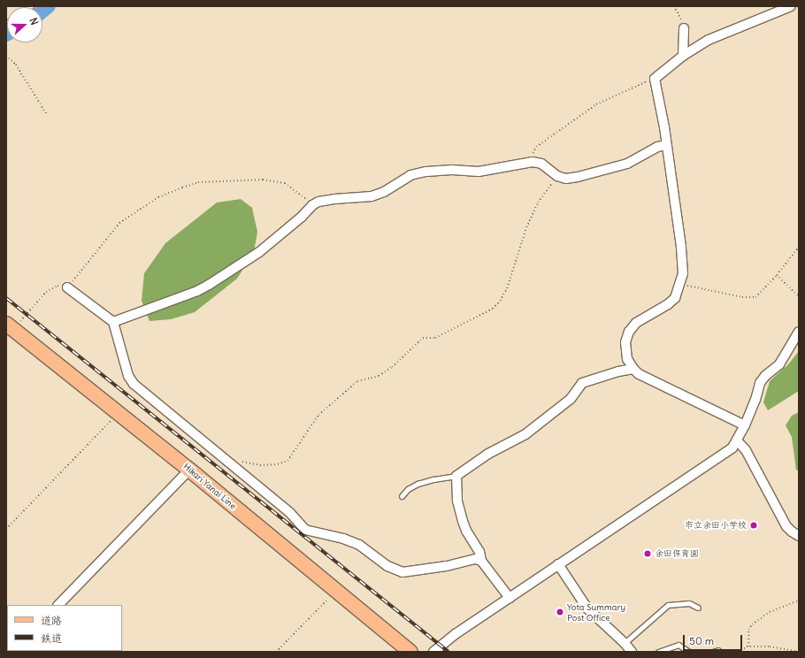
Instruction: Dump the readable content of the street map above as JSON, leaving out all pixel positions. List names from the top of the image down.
{
  "streets": {
    "main road": ["Hikari Yanai Line"]
  },
  "places": ["市立余田小学校", "余田保育園", "Yota Summary Post Office"],
  "legend": ["道路", "鉄道"],
  "scale_bar": "50 m",
  "north": "right"
}
